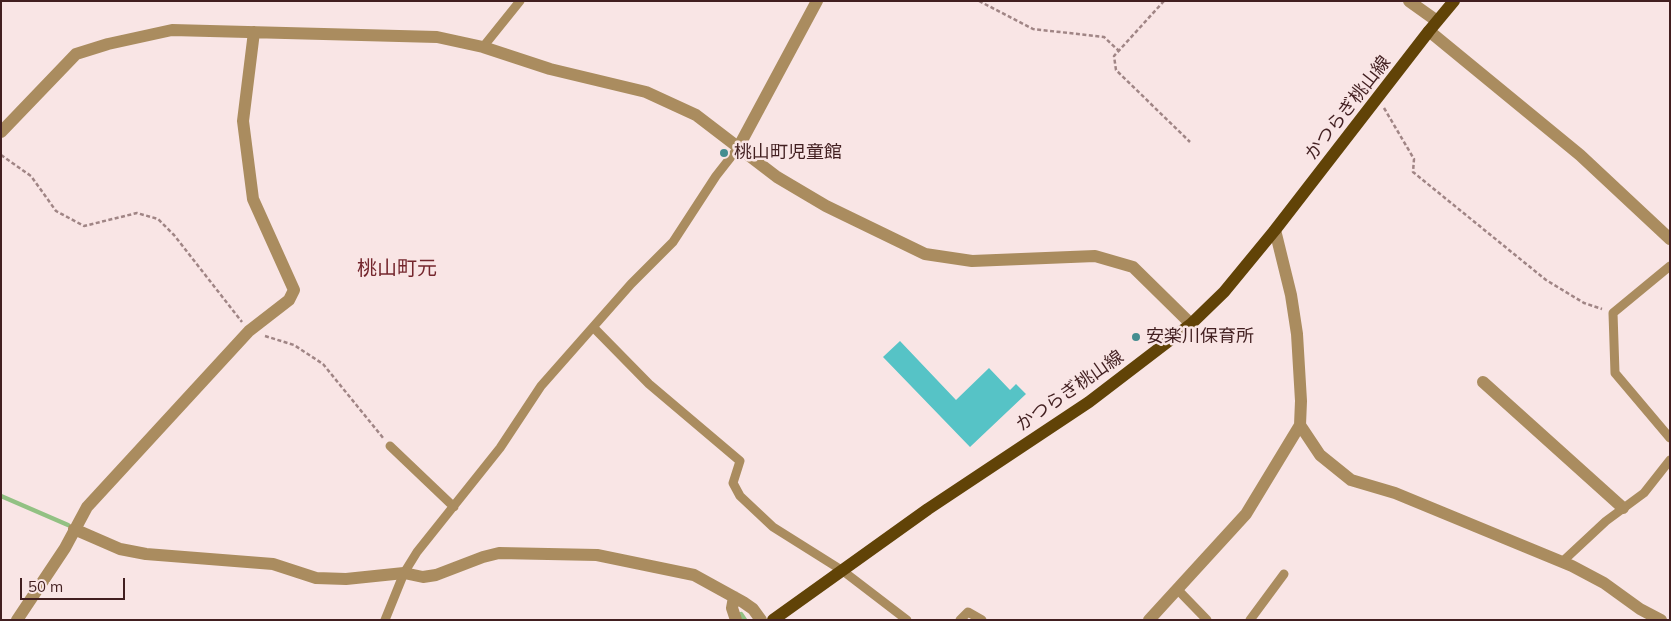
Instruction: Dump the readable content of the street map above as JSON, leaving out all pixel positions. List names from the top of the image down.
{
  "streets": {
    "main road": ["かつらぎ桃山線"]
  },
  "districts": ["桃山町元"],
  "places": ["桃山町児童館", "安楽川保育所"],
  "scale_bar": "50 m"
}
